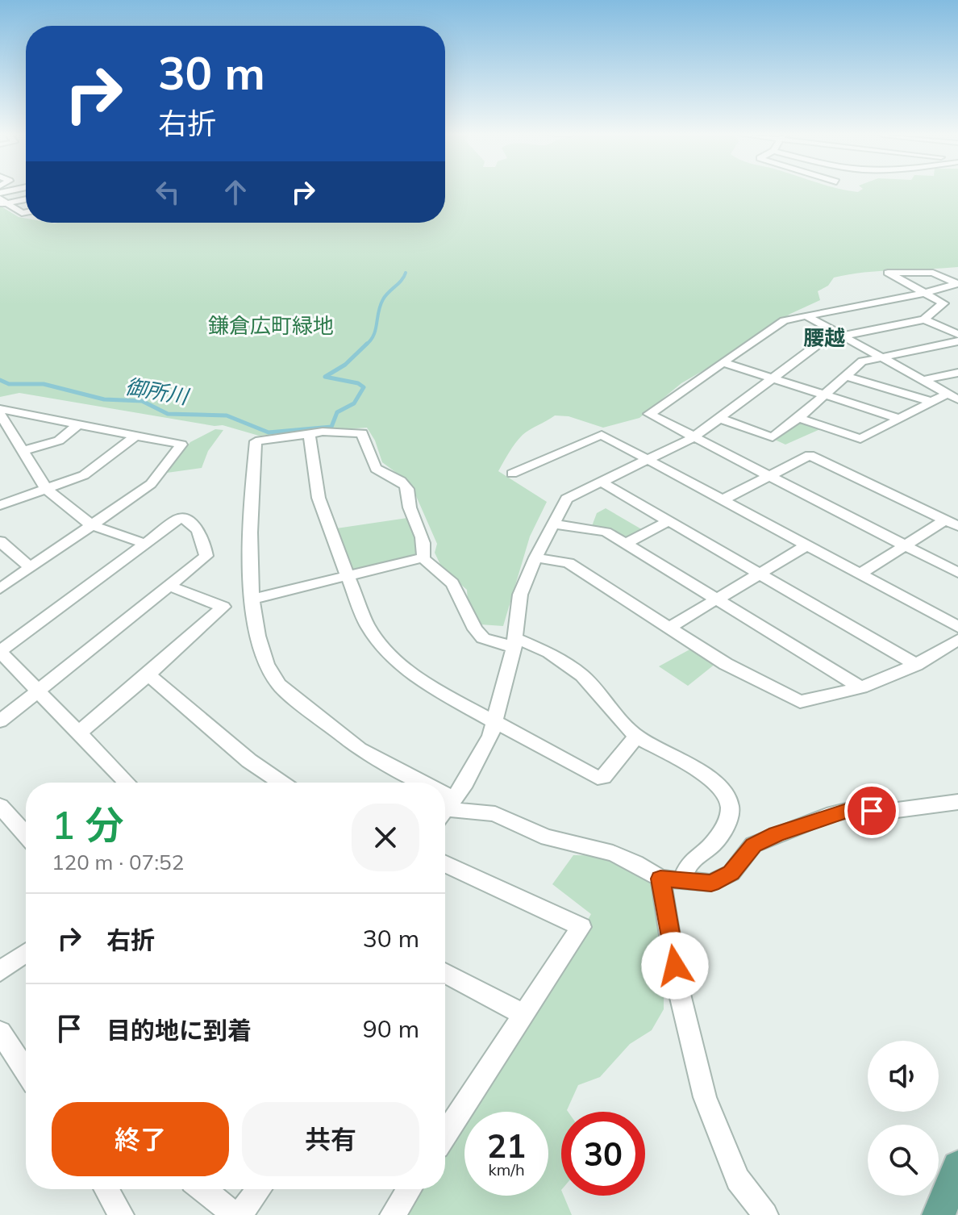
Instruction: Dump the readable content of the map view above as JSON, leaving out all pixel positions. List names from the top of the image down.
{
  "districts": ["腰越"],
  "water": ["御所川"],
  "parks": ["鎌倉広町緑地"],
  "page": {
    "turn": ["30 m", "右折"],
    "heading": ["1 分", "120 m · 07:52"],
    "list": [
      {
        "name": "右折",
        "value": "30 m"
      },
      {
        "name": "目的地に到着",
        "value": "90 m"
      }
    ],
    "buttons": ["終了", "共有"],
    "speed": "21 km/h",
    "limit": "30"
  }
}
